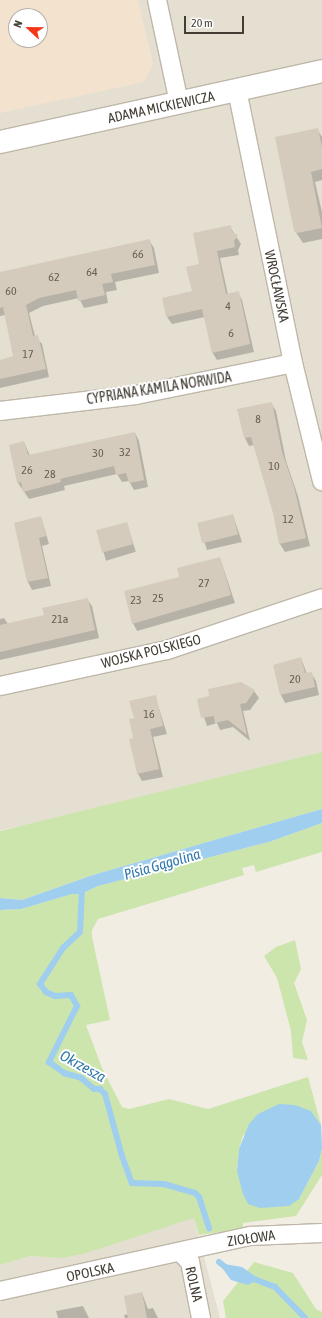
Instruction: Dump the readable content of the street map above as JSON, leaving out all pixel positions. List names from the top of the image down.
{
  "streets": {
    "street": [
      "ADAMA MICKIEWICZA",
      "WROCŁAWSKA",
      "CYPRIANA KAMILA NORWIDA",
      "WOJSKA POLSKIEGO",
      "ZIOŁOWA",
      "OPOLSKA",
      "ROLNA"
    ]
  },
  "crossings": [
    ["ADAMA MICKIEWICZA", "WROCŁAWSKA"],
    ["WROCŁAWSKA", "CYPRIANA KAMILA NORWIDA"],
    ["ZIOŁOWA", "OPOLSKA"],
    ["ZIOŁOWA", "ROLNA"],
    ["OPOLSKA", "ROLNA"]
  ],
  "water": ["Pisia Gągolina", "Okrzesza"],
  "house_numbers": [
    "66",
    "64",
    "62",
    "60",
    "4",
    "6",
    "17",
    "8",
    "32",
    "30",
    "10",
    "26",
    "28",
    "12",
    "27",
    "25",
    "23",
    "21a",
    "20",
    "16"
  ],
  "scale_bar": "20 m",
  "north": "left"
}
